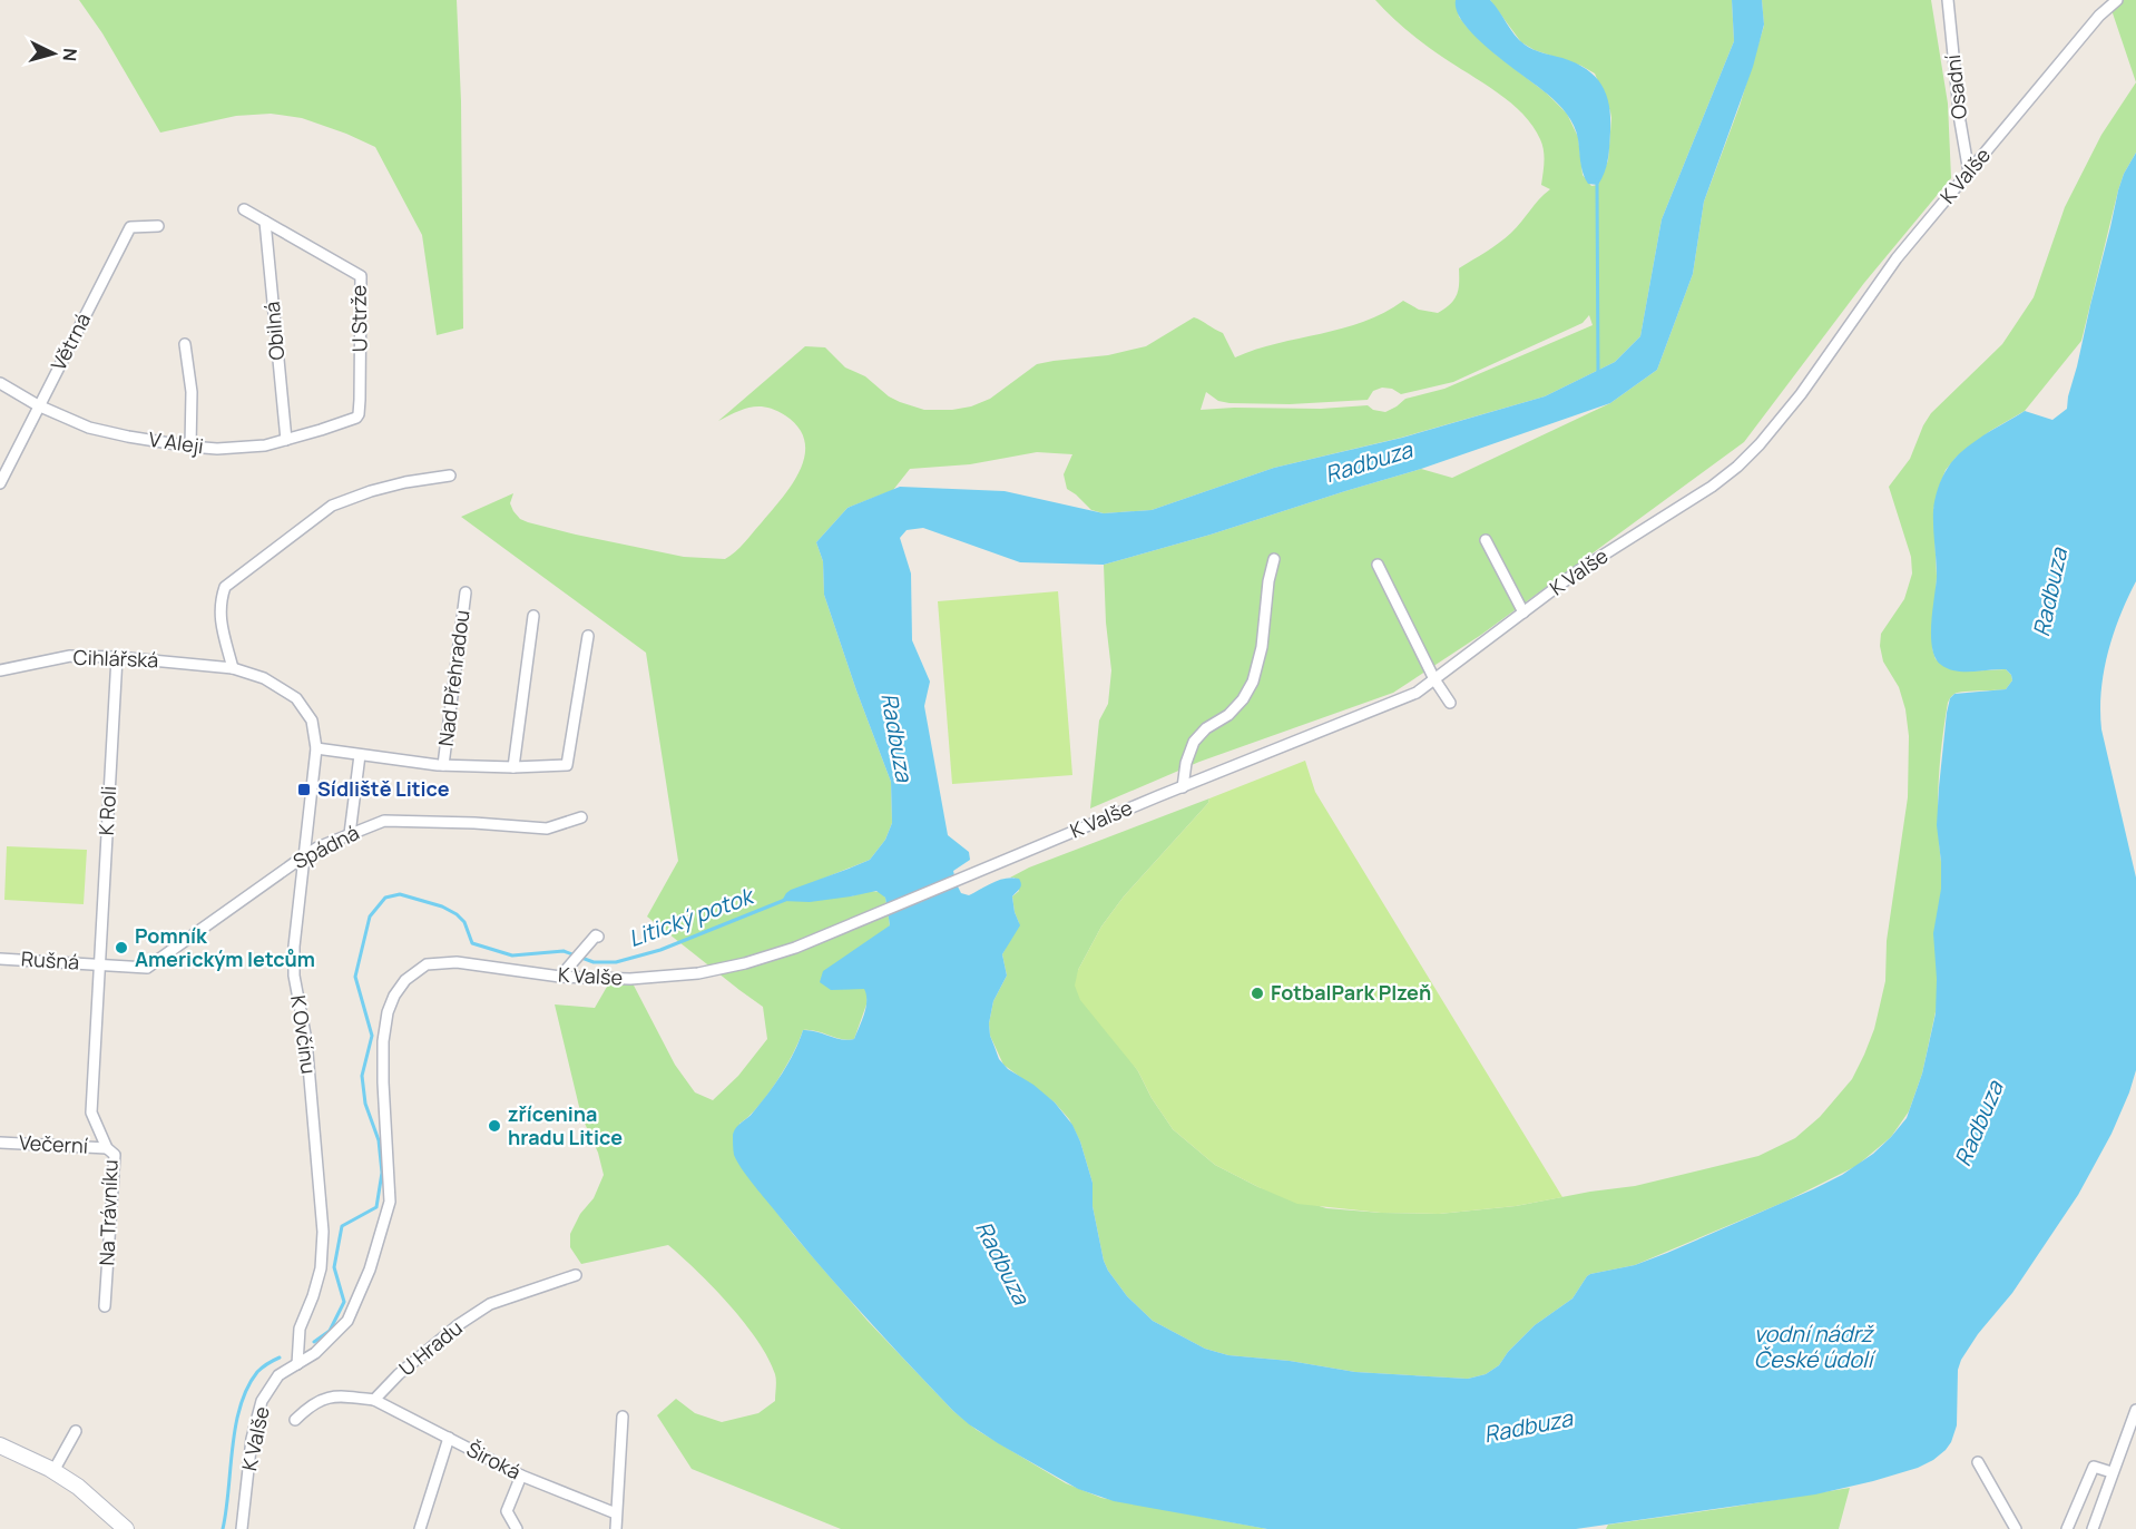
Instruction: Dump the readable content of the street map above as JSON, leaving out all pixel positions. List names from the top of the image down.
{
  "streets": {
    "street": [
      "Osadní",
      "K Valše",
      "U Strže",
      "Obilná",
      "Větrná",
      "V Aleji",
      "Cihlářská",
      "Nad Přehradou",
      "K Roli",
      "Spádná",
      "Rušná",
      "K Ovčínu",
      "Večerní",
      "Na Trávníku",
      "U Hradu",
      "Široká"
    ]
  },
  "crossings": [
    ["Osadní", "K Valše"],
    ["K Valše", "K Ovčínu"],
    ["U Strže", "Obilná"],
    ["U Strže", "V Aleji"],
    ["Obilná", "V Aleji"],
    ["Větrná", "V Aleji"],
    ["Cihlářská", "K Roli"],
    ["Cihlářská", "K Ovčínu"],
    ["Nad Přehradou", "K Ovčínu"],
    ["K Roli", "Spádná"],
    ["K Roli", "Rušná"],
    ["K Roli", "Na Trávníku"],
    ["Spádná", "Rušná"],
    ["Spádná", "K Ovčínu"],
    ["Spádná", "Na Trávníku"],
    ["Rušná", "Na Trávníku"],
    ["Večerní", "Na Trávníku"],
    ["U Hradu", "Široká"]
  ],
  "water": ["Radbuza", "Litický potok", "vodní nádrž České údolí"],
  "places": {
    "transit": ["Sídliště Litice"],
    "other": ["Pomník Americkým letcům", "FotbalPark Plzeň", "zřícenina hradu Litice"]
  },
  "north": "right"
}
